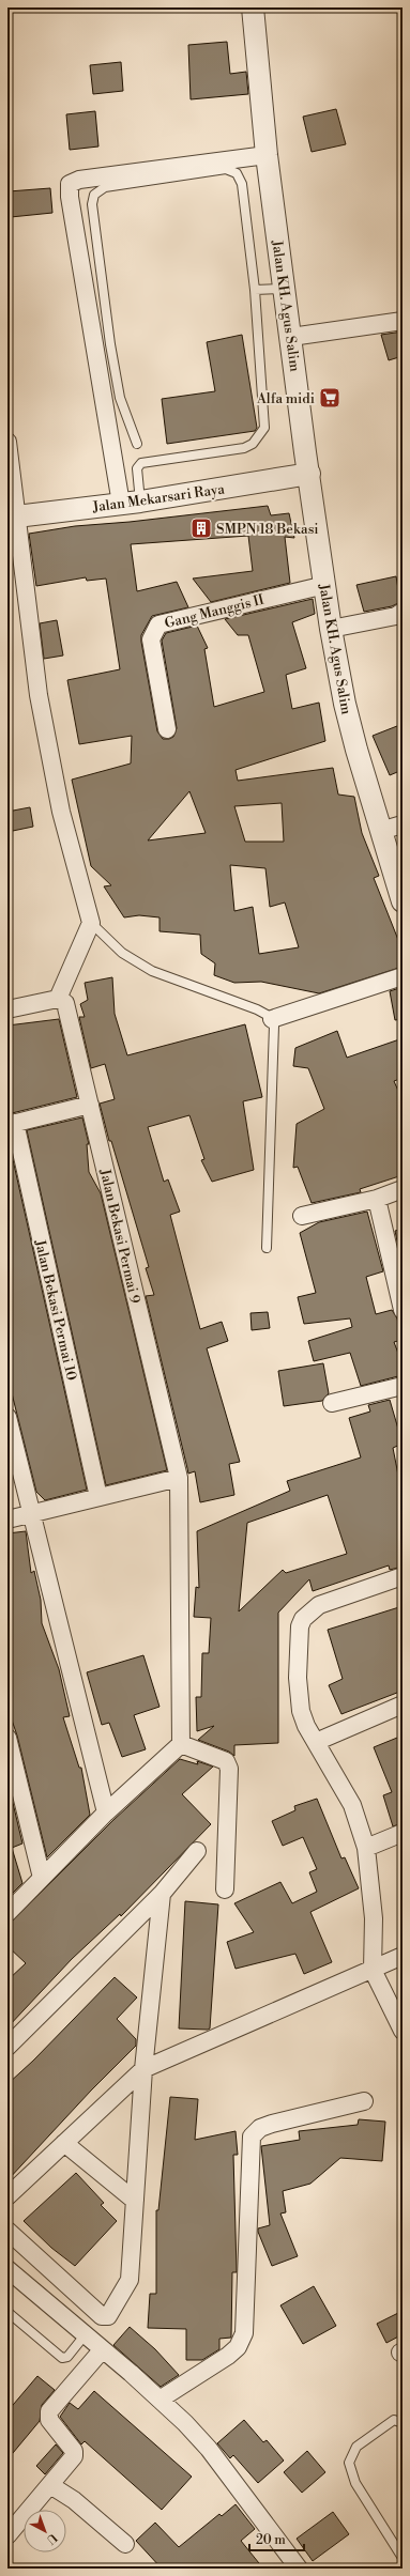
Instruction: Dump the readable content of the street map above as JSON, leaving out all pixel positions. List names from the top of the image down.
{
  "streets": {
    "street": [
      "Jalan KH. Agus Salim",
      "Jalan Mekarsari Raya",
      "Gang Manggis II",
      "Jalan Bekasi Permai 9",
      "Jalan Bekasi Permai 10"
    ]
  },
  "crossings": [
    ["Jalan KH. Agus Salim", "Jalan Mekarsari Raya"],
    ["Jalan KH. Agus Salim", "Gang Manggis II"]
  ],
  "places": {
    "supermarket": ["Alfa midi"],
    "building": ["SMPN 18 Bekasi"]
  },
  "scale_bar": "20 m",
  "north": "bottom right"
}
